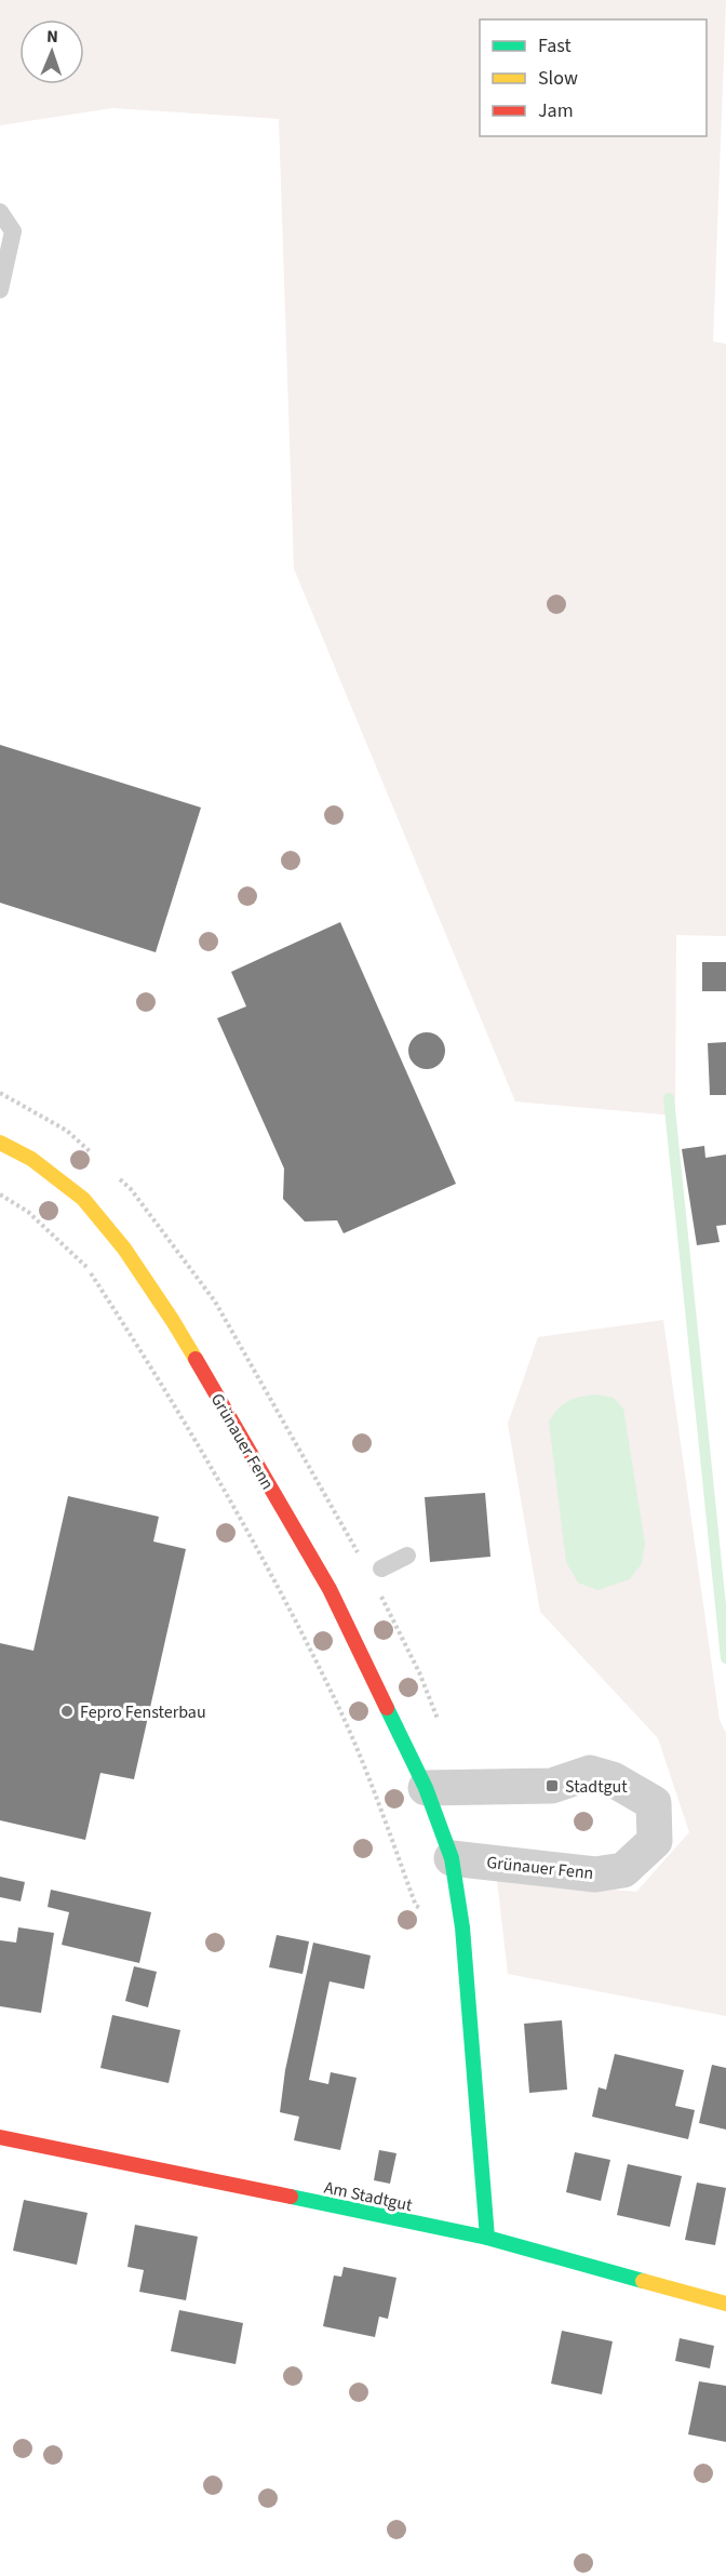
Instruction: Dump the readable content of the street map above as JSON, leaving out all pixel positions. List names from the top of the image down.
{
  "streets": {
    "street": ["Grünauer Fenn", "Am Stadtgut"]
  },
  "crossings": [
    ["Grünauer Fenn", "Am Stadtgut"]
  ],
  "places": {
    "other": ["Fepro Fensterbau"],
    "transit": ["Stadtgut"]
  },
  "legend": ["Fast", "Slow", "Jam"],
  "north": "top"
}
